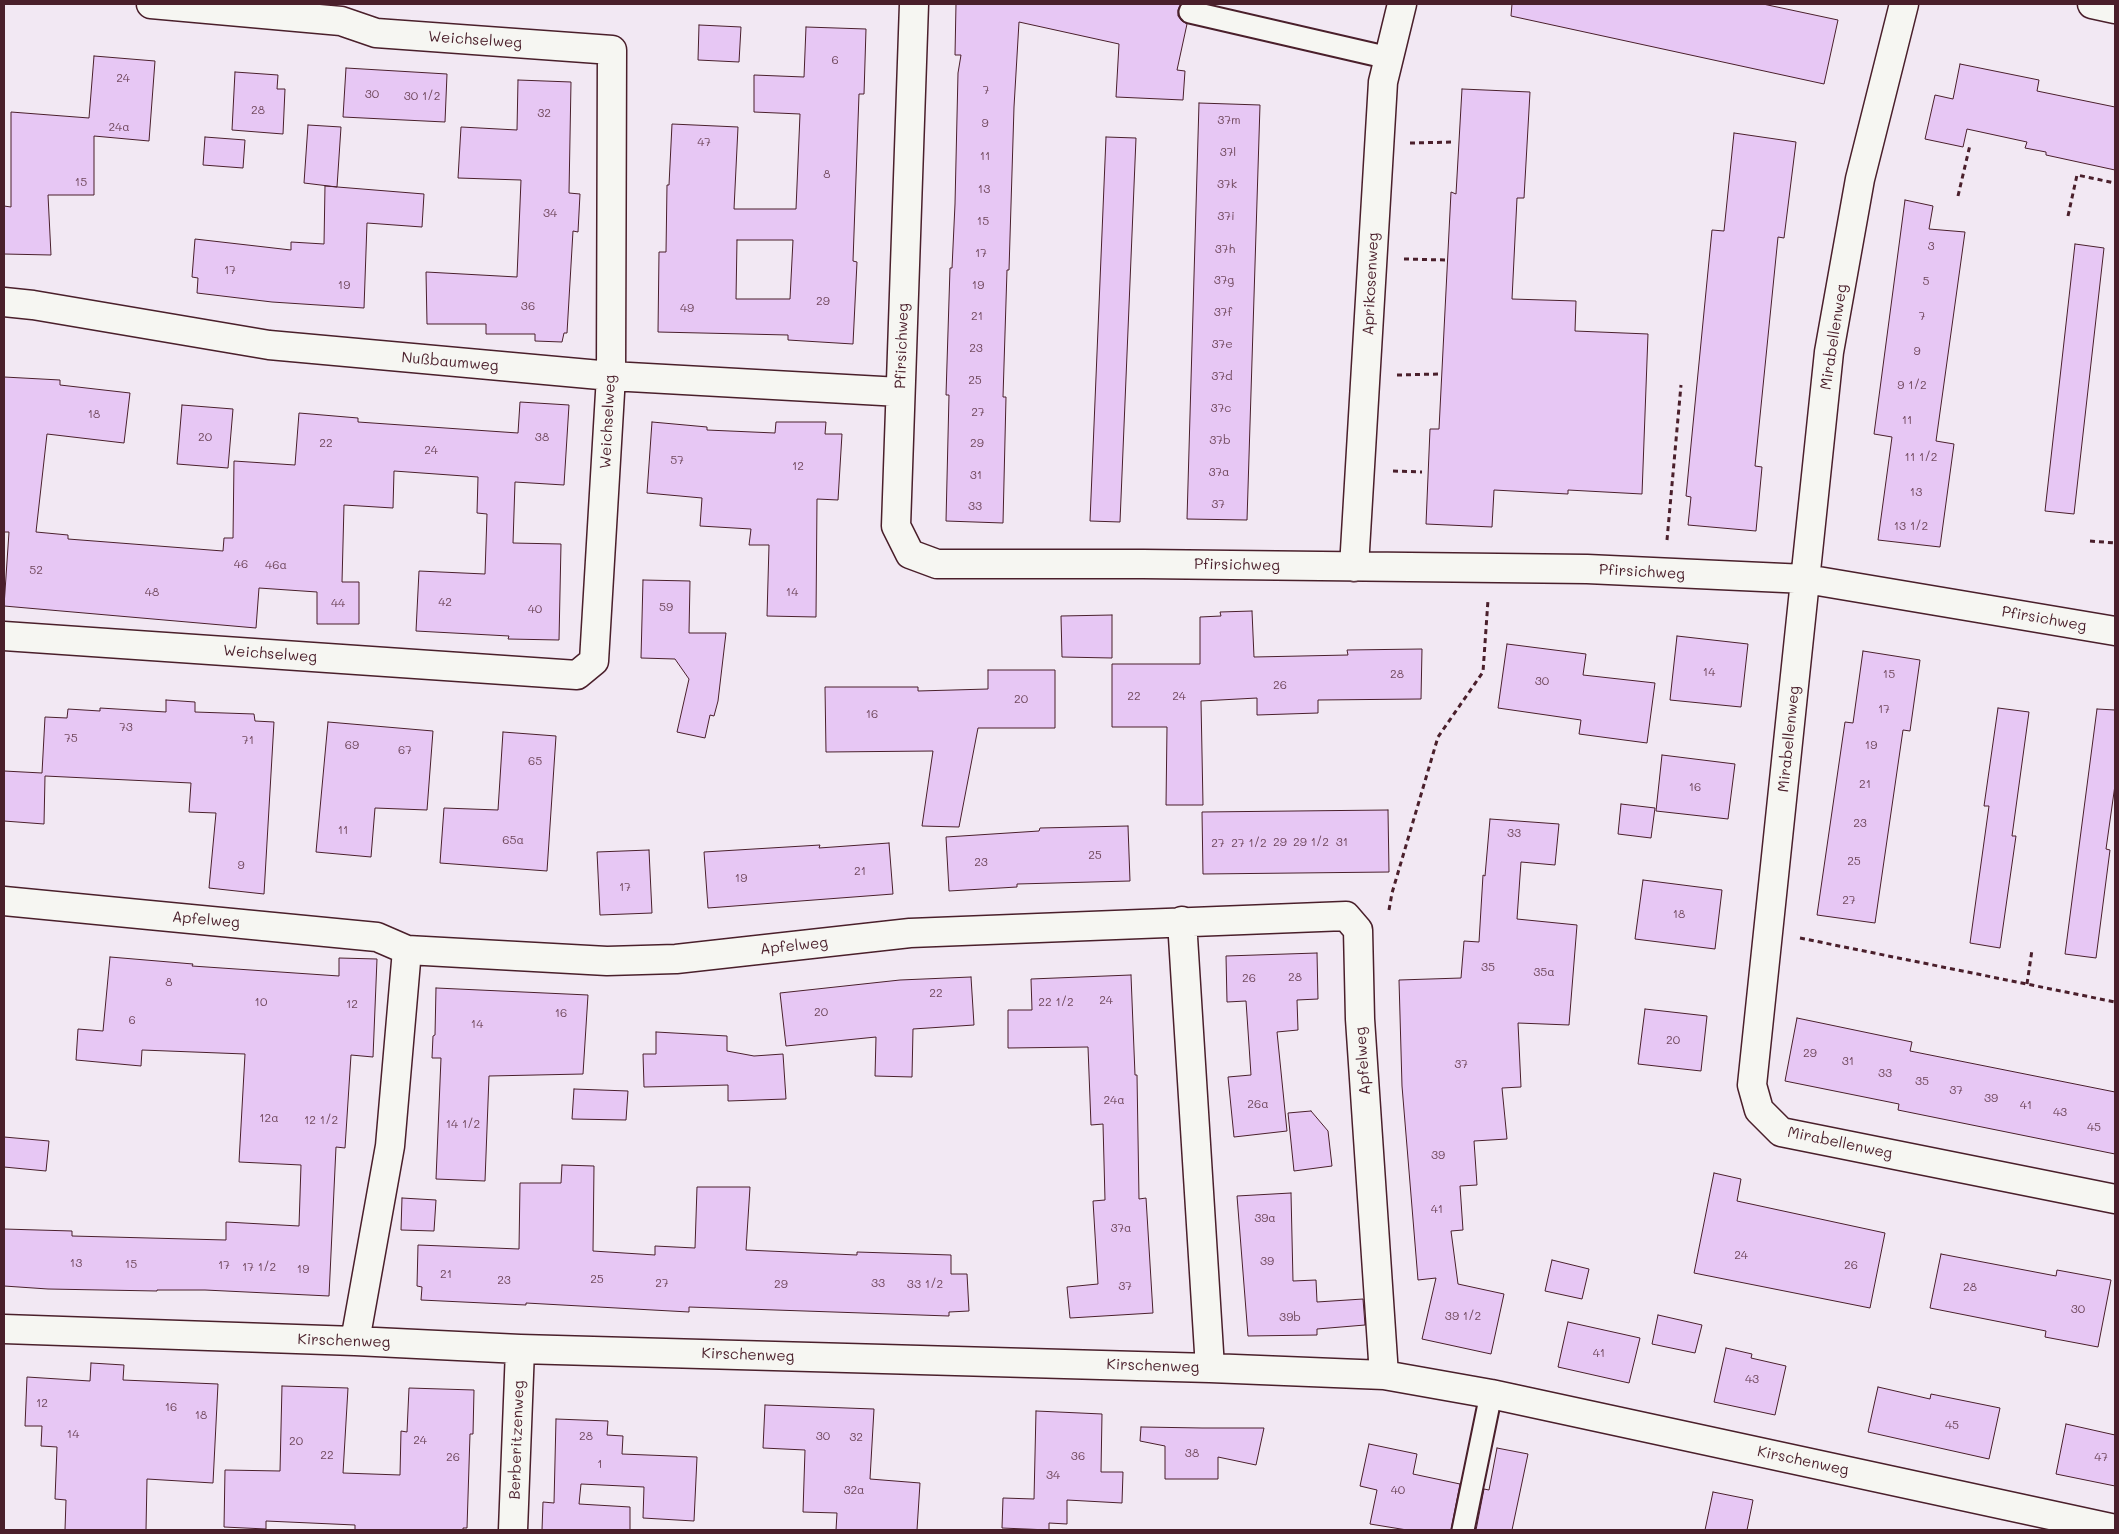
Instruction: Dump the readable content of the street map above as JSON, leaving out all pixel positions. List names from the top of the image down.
{
  "streets": {
    "street": [
      "Weichselweg",
      "Aprikosenweg",
      "Mirabellenweg",
      "Pfirsichweg",
      "Nußbaumweg",
      "Apfelweg",
      "Kirschenweg",
      "Berberitzenweg"
    ]
  },
  "crossings": [
    ["Weichselweg", "Nußbaumweg"],
    ["Aprikosenweg", "Pfirsichweg"],
    ["Mirabellenweg", "Pfirsichweg"],
    ["Pfirsichweg", "Nußbaumweg"],
    ["Apfelweg", "Kirschenweg"],
    ["Kirschenweg", "Berberitzenweg"]
  ],
  "house_numbers": [
    "6",
    "24",
    "7",
    "30",
    "30 1/2",
    "28",
    "32",
    "37m",
    "9",
    "24a",
    "47",
    "37l",
    "11",
    "8",
    "15",
    "37k",
    "13",
    "34",
    "37i",
    "15",
    "3",
    "37h",
    "17",
    "17",
    "37g",
    "5",
    "19",
    "19",
    "29",
    "36",
    "49",
    "37f",
    "21",
    "7",
    "37e",
    "23",
    "9",
    "37d",
    "25",
    "9 1/2",
    "37c",
    "27",
    "18",
    "11",
    "20",
    "38",
    "37b",
    "22",
    "29",
    "24",
    "11 1/2",
    "57",
    "12",
    "37a",
    "31",
    "13",
    "37",
    "33",
    "13 1/2",
    "46",
    "46a",
    "52",
    "48",
    "14",
    "42",
    "44",
    "59",
    "40",
    "14",
    "28",
    "15",
    "30",
    "26",
    "22",
    "24",
    "20",
    "17",
    "16",
    "73",
    "75",
    "71",
    "69",
    "19",
    "67",
    "65",
    "21",
    "16",
    "23",
    "11",
    "33",
    "65a",
    "29",
    "29 1/2",
    "31",
    "27",
    "27 1/2",
    "25",
    "25",
    "23",
    "9",
    "21",
    "19",
    "17",
    "27",
    "18",
    "35",
    "35a",
    "28",
    "26",
    "8",
    "22",
    "24",
    "10",
    "22 1/2",
    "12",
    "20",
    "16",
    "6",
    "14",
    "20",
    "29",
    "31",
    "37",
    "33",
    "35",
    "37",
    "39",
    "24a",
    "26a",
    "41",
    "43",
    "12a",
    "12 1/2",
    "14 1/2",
    "45",
    "39",
    "41",
    "39a",
    "37a",
    "24",
    "39",
    "13",
    "15",
    "17",
    "26",
    "17 1/2",
    "19",
    "21",
    "25",
    "23",
    "27",
    "33",
    "29",
    "33 1/2",
    "37",
    "28",
    "30",
    "39 1/2",
    "39b",
    "41",
    "43",
    "12",
    "16",
    "18",
    "45",
    "14",
    "28",
    "30",
    "32",
    "24",
    "20",
    "38",
    "22",
    "36",
    "26",
    "47",
    "1",
    "34",
    "32a",
    "40"
  ]
}
